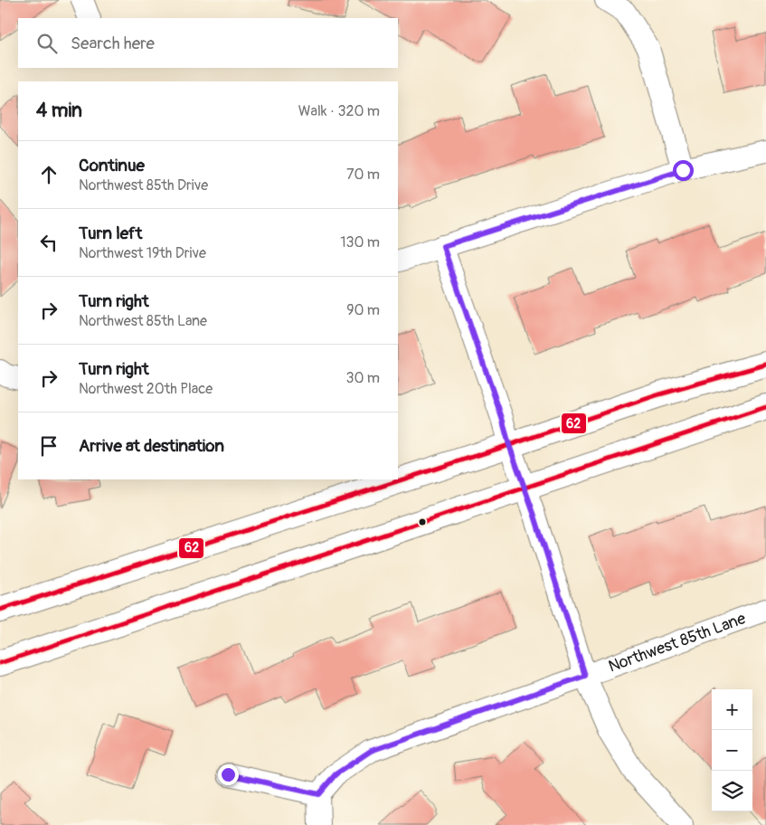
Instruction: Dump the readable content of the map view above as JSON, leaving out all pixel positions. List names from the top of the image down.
{
  "streets": {
    "street": ["Northwest 85th Lane"]
  },
  "lines": ["transit line 62"],
  "page": {
    "search": "Search here",
    "heading": ["4 min", "Walk · 320 m"],
    "list": [
      ["Continue", "Northwest 85th Drive", "70 m"],
      ["Turn left", "Northwest 19th Drive", "130 m"],
      ["Turn right", "Northwest 85th Lane", "90 m"],
      ["Turn right", "Northwest 20th Place", "30 m"],
      "Arrive at destination"
    ],
    "map_buttons": ["+", "−"]
  }
}
